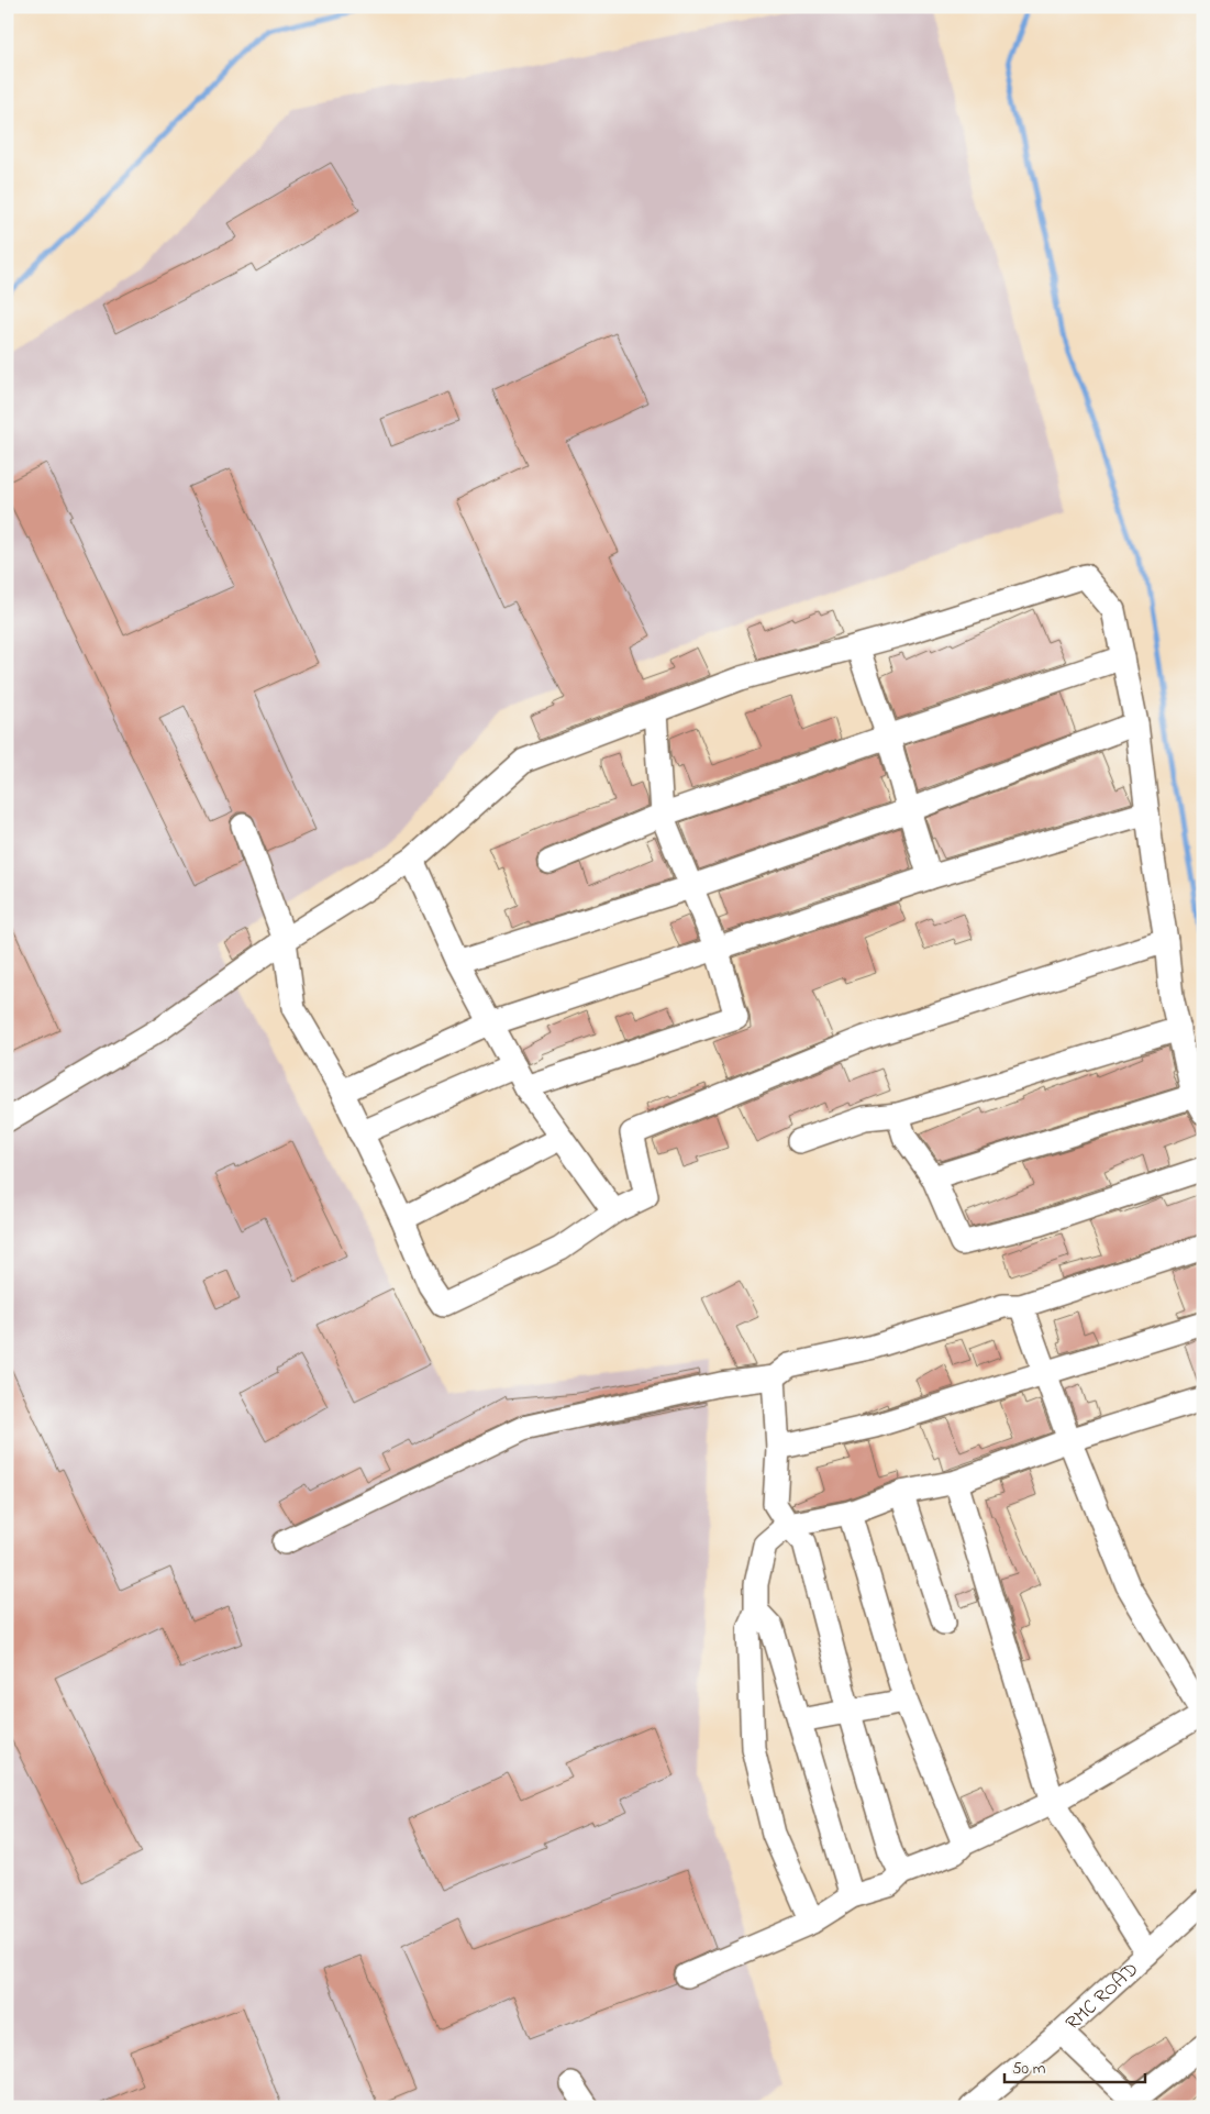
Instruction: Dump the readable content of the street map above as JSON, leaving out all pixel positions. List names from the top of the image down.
{
  "streets": {
    "street": ["RMC ROAD"]
  },
  "scale_bar": "50 m"
}
